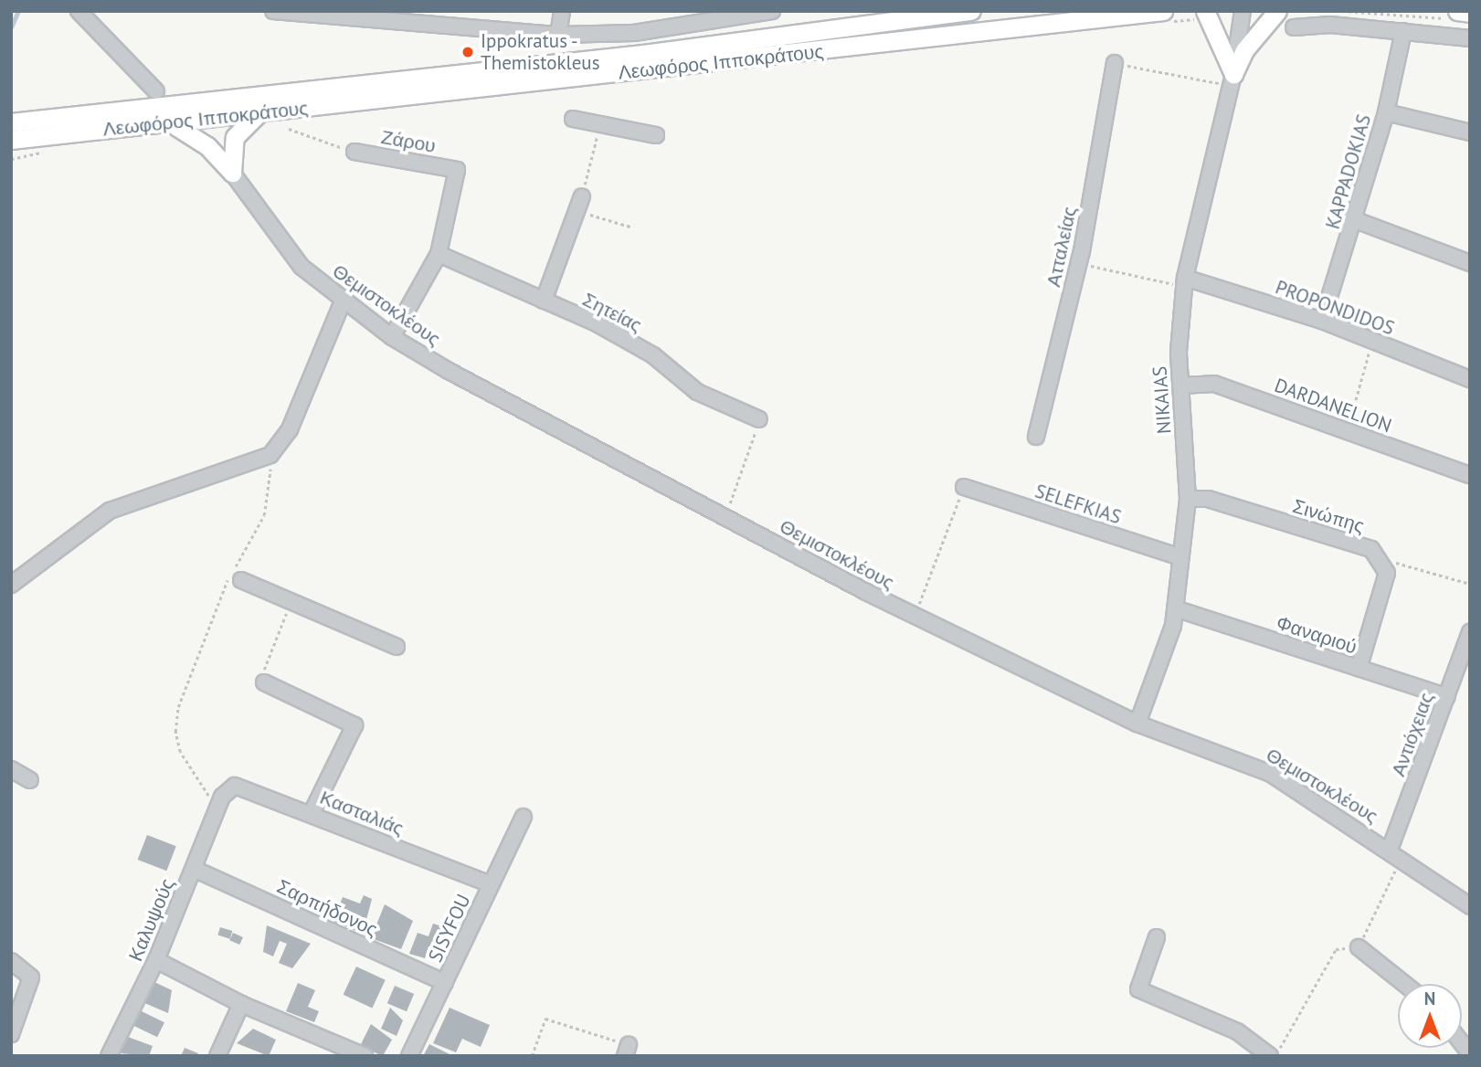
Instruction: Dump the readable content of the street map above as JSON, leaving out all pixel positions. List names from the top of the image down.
{
  "streets": {
    "main road": ["Λεωφόρος Ιπποκράτους"],
    "street": [
      "Ζάρου",
      "KAPPADOKIAS",
      "Ατταλείας",
      "Θεμιστοκλέους",
      "PROPONDIDOS",
      "Σητείας",
      "NIKAIAS",
      "DARDANELION",
      "SELEFKIAS",
      "Σινώπης",
      "Φαναριού",
      "Αντιόχειας",
      "Κασταλιάς",
      "Σαρπήδονος",
      "Καλυψούς",
      "SISYFOU"
    ]
  },
  "crossings": [
    ["Ζάρου", "Σητείας"],
    ["KAPPADOKIAS", "PROPONDIDOS"],
    ["Θεμιστοκλέους", "NIKAIAS"],
    ["Θεμιστοκλέους", "Αντιόχειας"],
    ["PROPONDIDOS", "NIKAIAS"],
    ["NIKAIAS", "DARDANELION"],
    ["NIKAIAS", "SELEFKIAS"],
    ["NIKAIAS", "Σινώπης"],
    ["NIKAIAS", "Φαναριού"],
    ["Φαναριού", "Αντιόχειας"],
    ["Κασταλιάς", "Καλυψούς"],
    ["Κασταλιάς", "SISYFOU"],
    ["Σαρπήδονος", "Καλυψούς"],
    ["Σαρπήδονος", "SISYFOU"]
  ],
  "places": ["Ippokratus - Themistokleus"],
  "north": "top"
}
